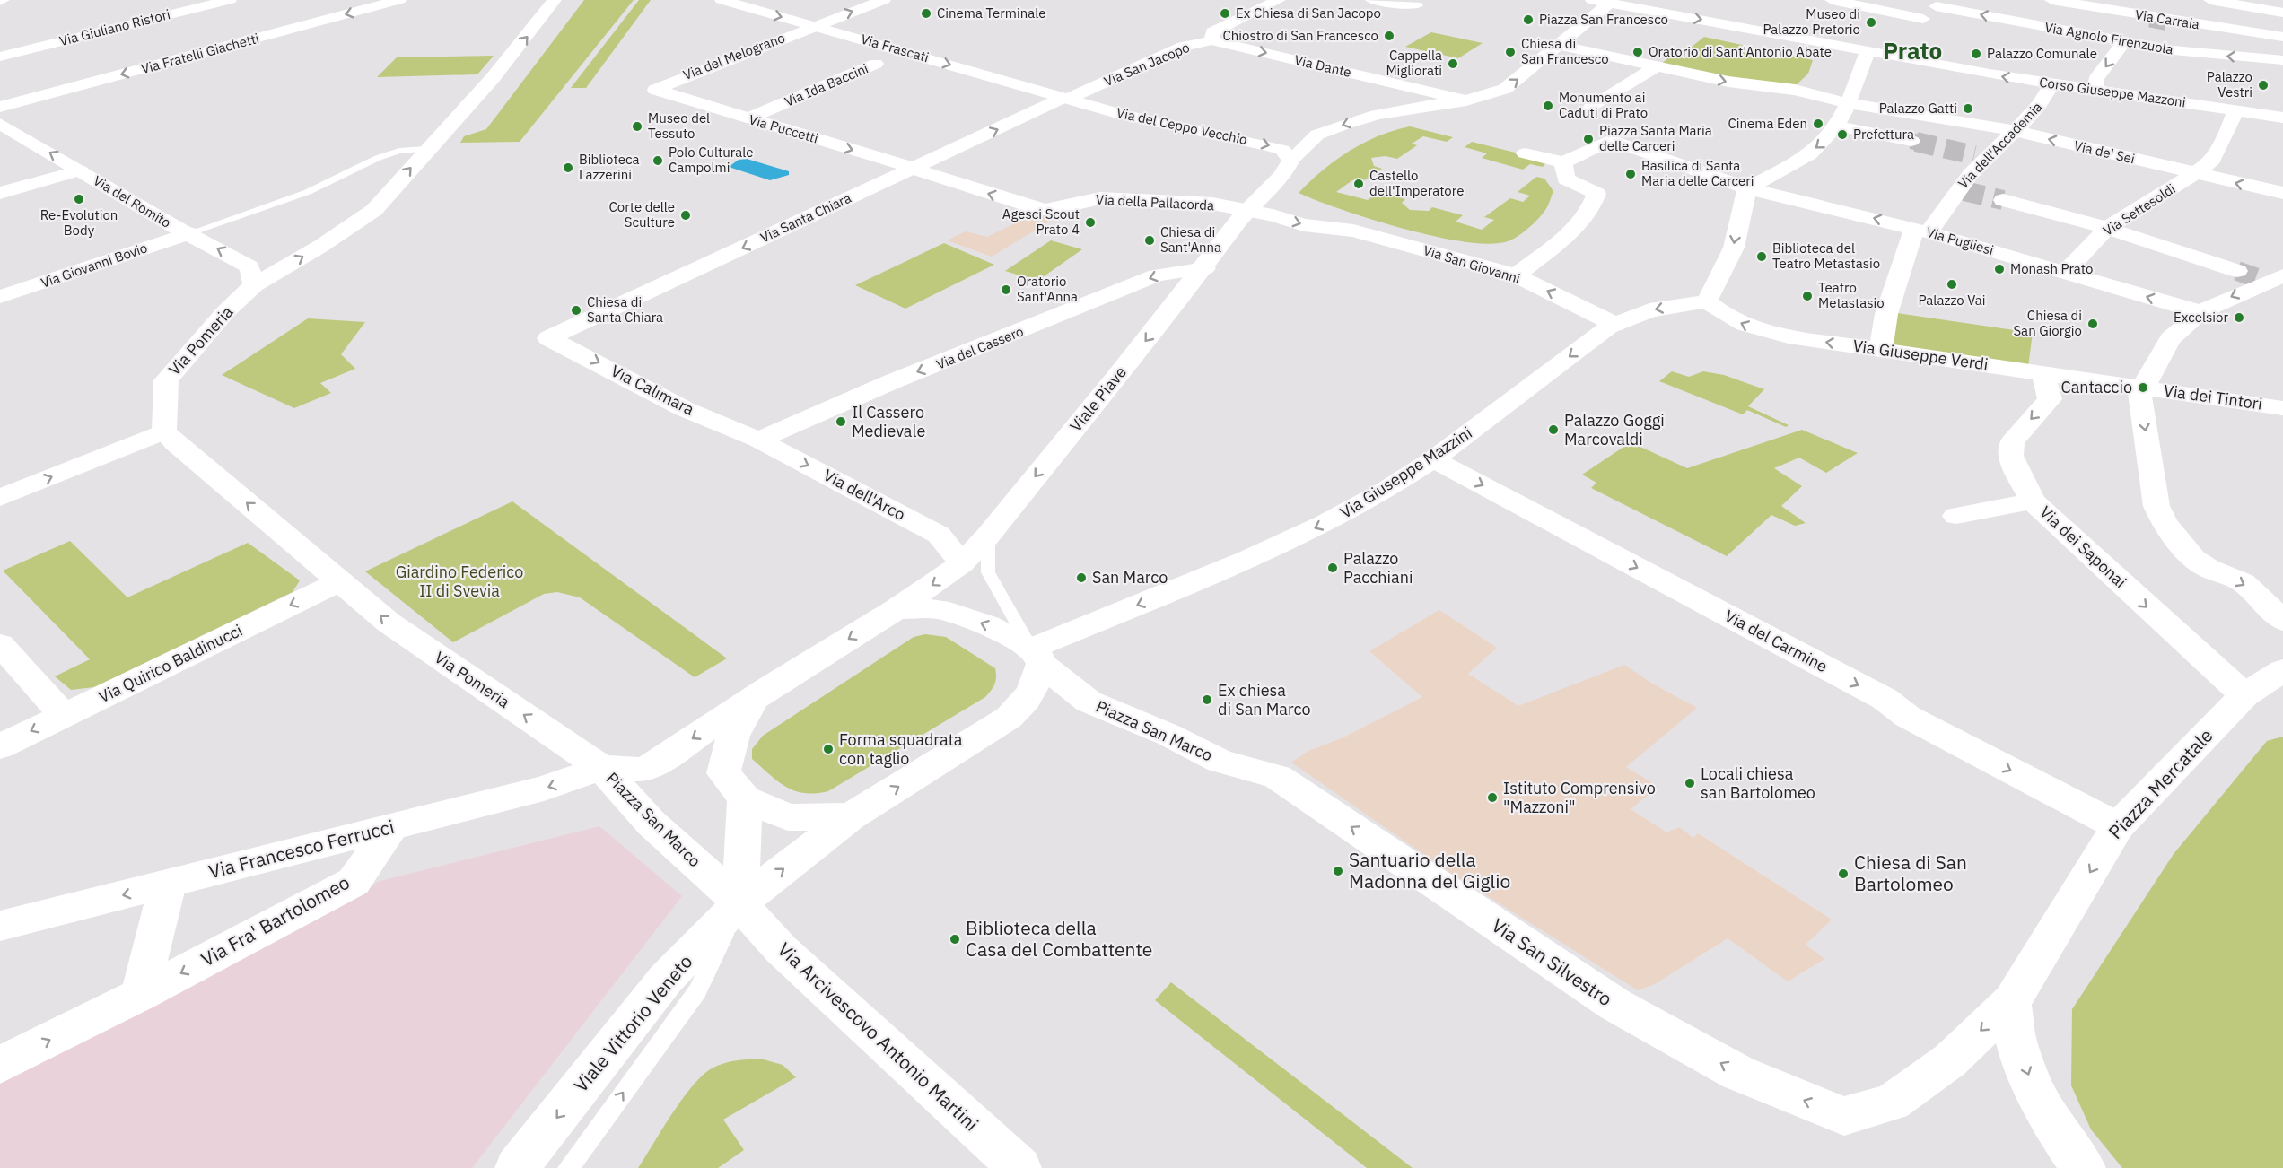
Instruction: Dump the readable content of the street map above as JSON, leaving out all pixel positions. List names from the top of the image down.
{
  "streets": {
    "street": [
      "Via Carraia",
      "Via Giuliano Ristori",
      "Via Agnolo Firenzuola",
      "Via Frascati",
      "Via Fratelli Giachetti",
      "Via del Melograno",
      "Via San Jacopo",
      "Via Dante",
      "Via Ida Baccini",
      "Corso Giuseppe Mazzoni",
      "Via del Ceppo Vecchio",
      "Via Puccetti",
      "Via dell'Accademia",
      "Via de' Sei",
      "Via del Romito",
      "Via della Pallacorda",
      "Via Settesoldi",
      "Via Santa Chiara",
      "Via Pugliesi",
      "Via San Giovanni",
      "Via Giovanni Bovio",
      "Via Pomeria",
      "Via del Cassero",
      "Via Giuseppe Verdi",
      "Via Calimara",
      "Via dei Tintori",
      "Viale Piave",
      "Via Giuseppe Mazzini",
      "Via dell'Arco",
      "Via dei Saponai",
      "Via del Carmine",
      "Via Quirico Baldinucci",
      "Piazza San Marco",
      "Piazza Mercatale",
      "Via Francesco Ferrucci",
      "Via Fra' Bartolomeo",
      "Via San Silvestro",
      "Viale Vittorio Veneto",
      "Via Arcivescovo Antonio Martini"
    ]
  },
  "crossings": [
    ["Via Frascati", "Via del Melograno"],
    ["Via Frascati", "Via San Jacopo"],
    ["Via Frascati", "Via del Ceppo Vecchio"],
    ["Via Frascati", "Via Santa Chiara"],
    ["Via del Melograno", "Via Puccetti"],
    ["Via San Jacopo", "Via Dante"],
    ["Via San Jacopo", "Via del Ceppo Vecchio"],
    ["Via San Jacopo", "Via Santa Chiara"],
    ["Via Ida Baccini", "Via Puccetti"],
    ["Corso Giuseppe Mazzoni", "Via dell'Accademia"],
    ["Corso Giuseppe Mazzoni", "Via Settesoldi"],
    ["Via del Ceppo Vecchio", "Via Santa Chiara"],
    ["Via del Ceppo Vecchio", "Viale Piave"],
    ["Via Puccetti", "Via della Pallacorda"],
    ["Via Puccetti", "Via Santa Chiara"],
    ["Via dell'Accademia", "Via de' Sei"],
    ["Via dell'Accademia", "Via Pugliesi"],
    ["Via dell'Accademia", "Via Giuseppe Verdi"],
    ["Via de' Sei", "Via Settesoldi"],
    ["Via del Romito", "Via Giovanni Bovio"],
    ["Via del Romito", "Via Pomeria"],
    ["Via della Pallacorda", "Via Santa Chiara"],
    ["Via della Pallacorda", "Via San Giovanni"],
    ["Via della Pallacorda", "Viale Piave"],
    ["Via Settesoldi", "Via Pugliesi"],
    ["Via Santa Chiara", "Via Calimara"],
    ["Via San Giovanni", "Viale Piave"],
    ["Via San Giovanni", "Via Giuseppe Mazzini"],
    ["Via Pomeria", "Via Quirico Baldinucci"],
    ["Via Pomeria", "Piazza San Marco"],
    ["Via Pomeria", "Via Francesco Ferrucci"],
    ["Via del Cassero", "Via Calimara"],
    ["Via del Cassero", "Viale Piave"],
    ["Via del Cassero", "Via dell'Arco"],
    ["Via Giuseppe Verdi", "Via dei Tintori"],
    ["Via Giuseppe Verdi", "Via Giuseppe Mazzini"],
    ["Via Giuseppe Verdi", "Via dei Saponai"],
    ["Via Calimara", "Via dell'Arco"],
    ["Viale Piave", "Via dell'Arco"],
    ["Viale Piave", "Piazza San Marco"],
    ["Via Giuseppe Mazzini", "Via del Carmine"],
    ["Via Giuseppe Mazzini", "Piazza San Marco"],
    ["Via dei Saponai", "Piazza Mercatale"],
    ["Via del Carmine", "Piazza Mercatale"],
    ["Piazza San Marco", "Via Francesco Ferrucci"],
    ["Piazza San Marco", "Via San Silvestro"],
    ["Piazza San Marco", "Viale Vittorio Veneto"],
    ["Piazza San Marco", "Via Arcivescovo Antonio Martini"],
    ["Piazza Mercatale", "Via San Silvestro"],
    ["Via Francesco Ferrucci", "Via Fra' Bartolomeo"],
    ["Viale Vittorio Veneto", "Via Arcivescovo Antonio Martini"]
  ],
  "one_way": [
    "Via Frascati",
    "Via Fratelli Giachetti",
    "Via Dante",
    "Via del Ceppo Vecchio",
    "Via Puccetti",
    "Via del Romito",
    "Via della Pallacorda",
    "Via del Cassero",
    "Via Calimara",
    "Via Giuseppe Mazzini",
    "Via dell'Arco",
    "Via del Carmine",
    "Piazza San Marco",
    "Piazza Mercatale",
    "Via Francesco Ferrucci",
    "Via San Silvestro"
  ],
  "districts": ["Prato"],
  "parks": ["Giardino Federico II di Svevia"],
  "places": [
    "Cinema Terminale",
    "Ex Chiesa di San Jacopo",
    "Piazza San Francesco",
    "Museo di Palazzo Pretorio",
    "Chiostro di San Francesco",
    "Chiesa di San Francesco",
    "Oratorio di Sant'Antonio Abate",
    "Palazzo Comunale",
    "Cappella Migliorati",
    "Palazzo Vestri",
    "Monumento ai Caduti di Prato",
    "Palazzo Gatti",
    "Cinema Eden",
    "Museo del Tessuto",
    "Prefettura",
    "Piazza Santa Maria delle Carceri",
    "Polo Culturale Campolmi",
    "Biblioteca Lazzerini",
    "Basilica di Santa Maria delle Carceri",
    "Castello dell'Imperatore",
    "Re-Evolution Body",
    "Corte delle Sculture",
    "Agesci Scout Prato 4",
    "Chiesa di Sant'Anna",
    "Biblioteca del Teatro Metastasio",
    "Monash Prato",
    "Palazzo Vai",
    "Oratorio Sant'Anna",
    "Teatro Metastasio",
    "Chiesa di Santa Chiara",
    "Excelsior",
    "Chiesa di San Giorgio",
    "Cantaccio",
    "Il Cassero Medievale",
    "Palazzo Goggi Marcovaldi",
    "Palazzo Pacchiani",
    "San Marco",
    "Ex chiesa di San Marco",
    "Forma squadrata con taglio",
    "Locali chiesa san Bartolomeo",
    "Istituto Comprensivo \"Mazzoni\"",
    "Santuario della Madonna del Giglio",
    "Chiesa di San Bartolomeo",
    "Biblioteca della Casa del Combattente"
  ]
}
